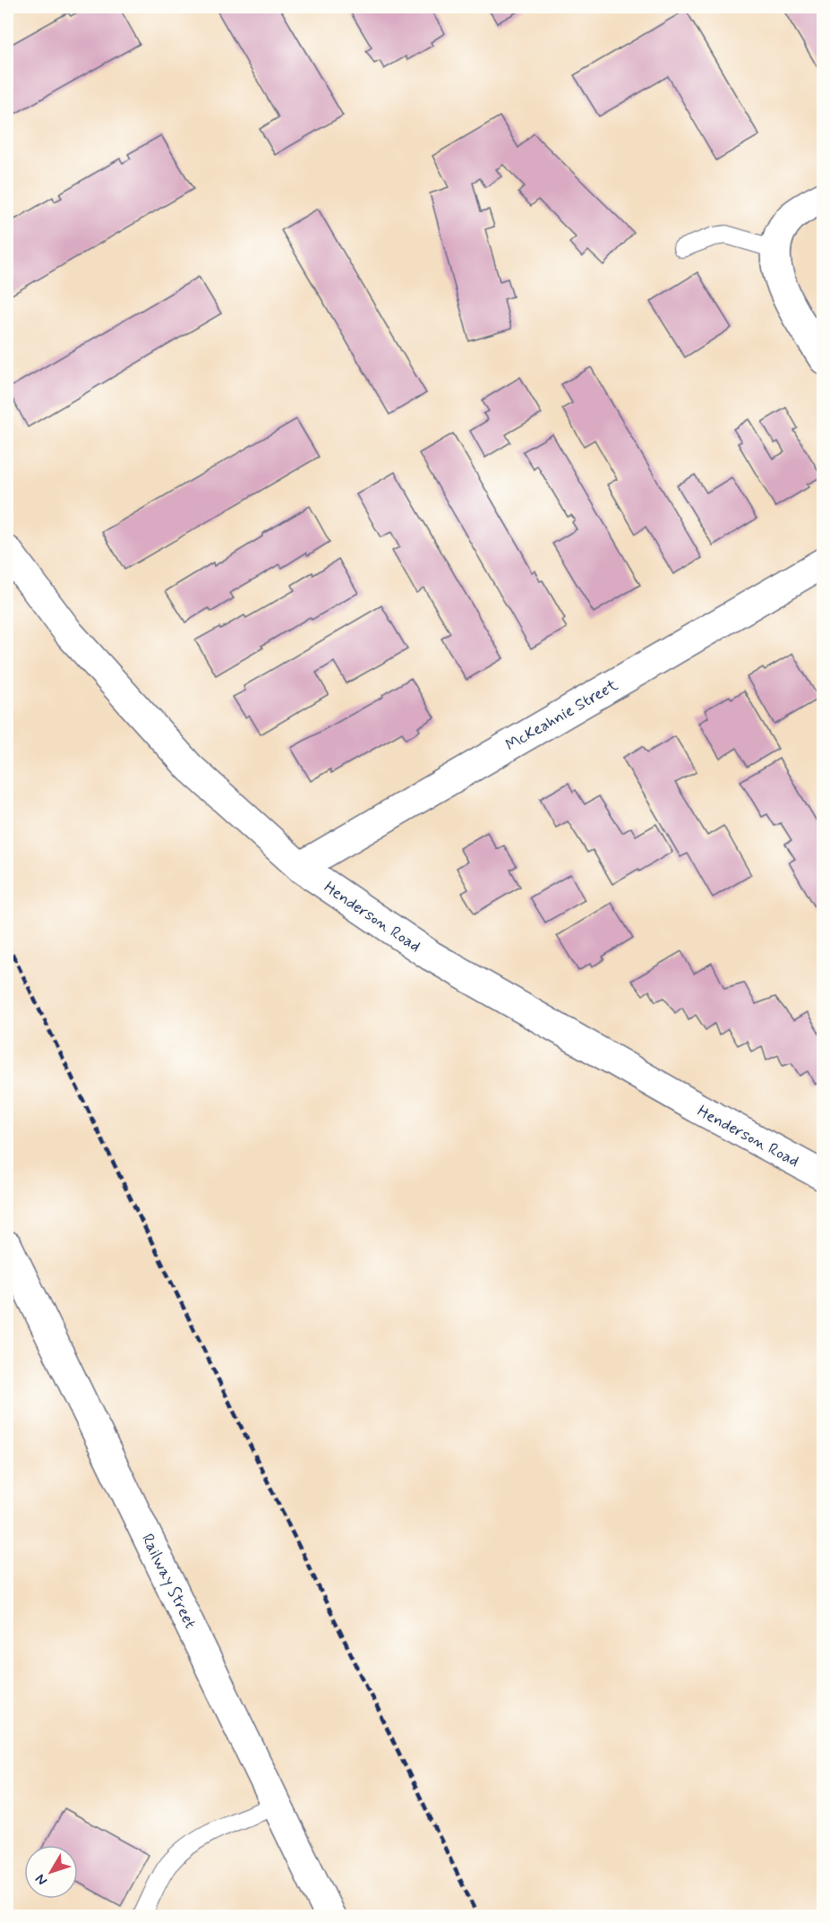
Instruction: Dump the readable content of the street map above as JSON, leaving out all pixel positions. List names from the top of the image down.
{
  "streets": {
    "street": ["McKeahnie Street", "Henderson Road", "Railway Street"]
  },
  "crossings": [
    ["McKeahnie Street", "Henderson Road"]
  ],
  "north": "bottom left"
}
